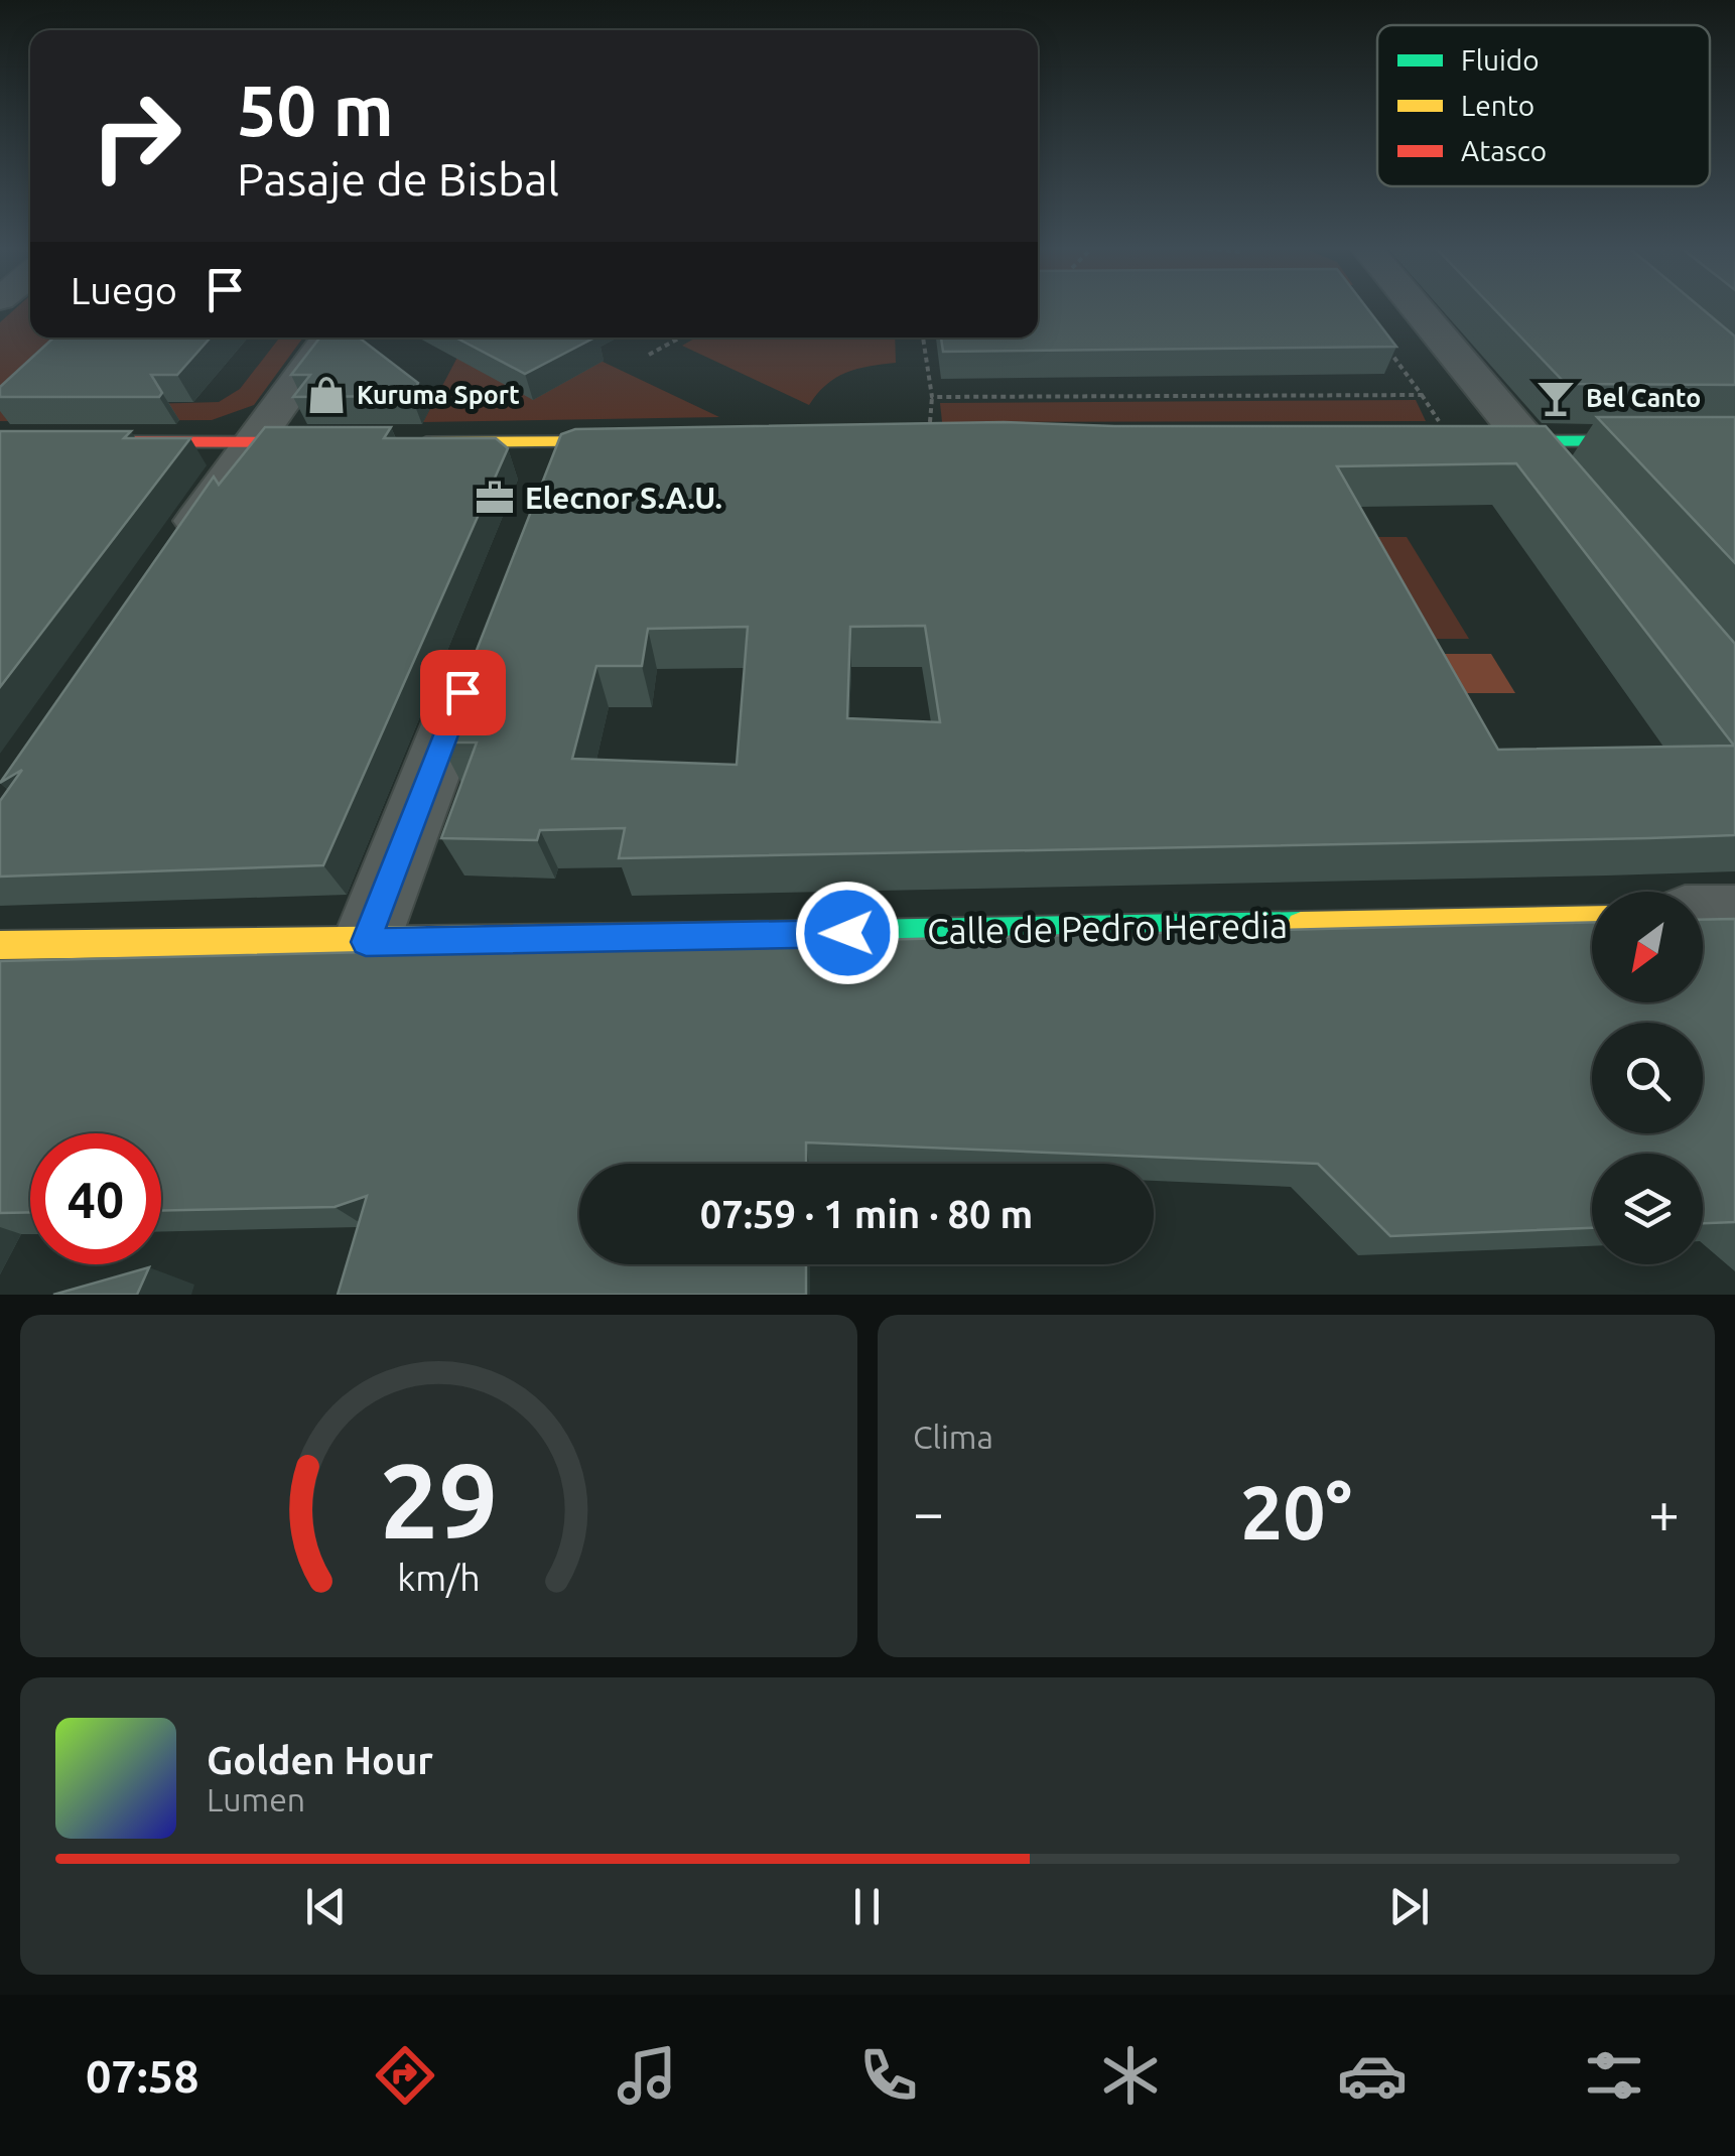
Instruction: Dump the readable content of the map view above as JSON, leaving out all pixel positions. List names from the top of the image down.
{
  "streets": {
    "street": ["Calle de Pedro Heredia"]
  },
  "places": {
    "shop": ["Kuruma Sport"],
    "bar": ["Bel Canto"],
    "office": ["Elecnor S.A.U."]
  },
  "legend": ["Fluido", "Lento", "Atasco"],
  "north": "bottom left",
  "page": {
    "turn": ["50 m", "Pasaje de Bisbal"],
    "then": "Luego",
    "limit": "40",
    "trip": "07:59 · 1 min · 80 m",
    "tile": "Clima",
    "heat": ["−", "20°", "+"],
    "song": ["Golden Hour", "Lumen"],
    "tabs": "07:58",
    "gauge": ["29", "km/h"]
  }
}
